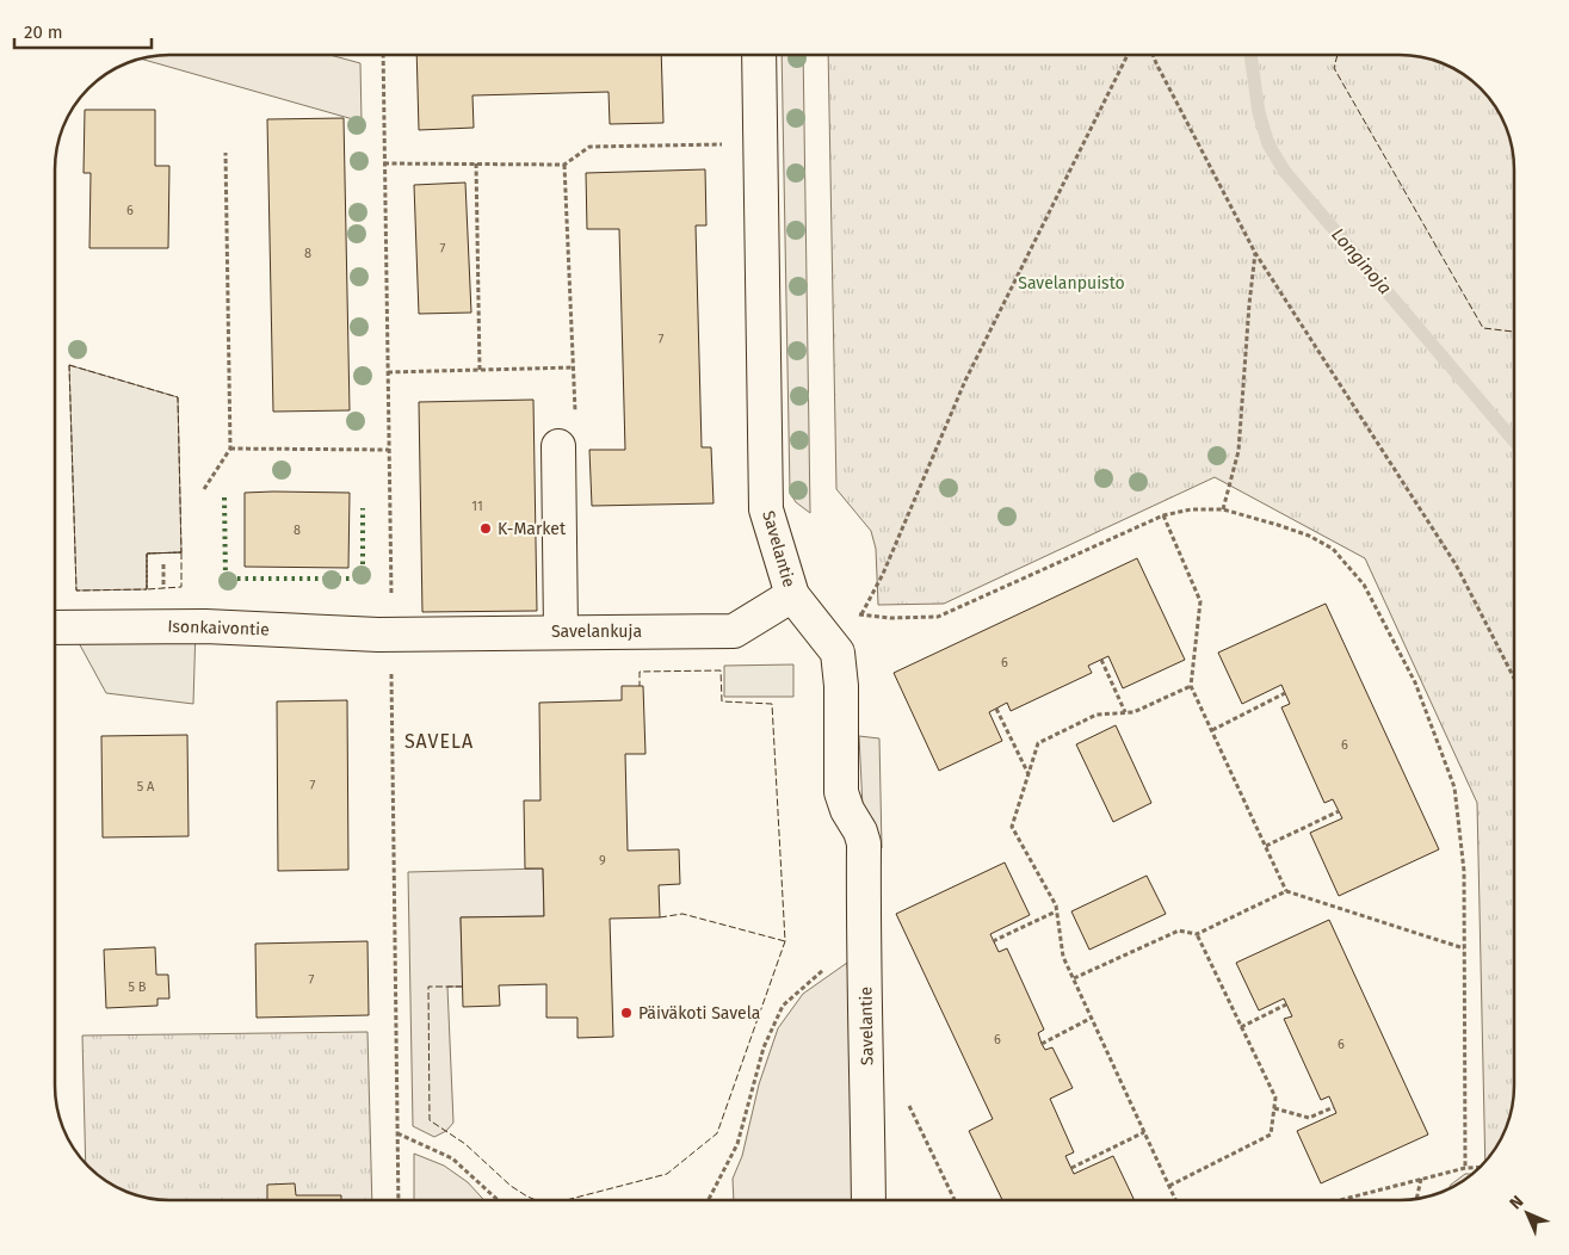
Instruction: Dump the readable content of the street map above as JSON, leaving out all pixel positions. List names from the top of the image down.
{
  "streets": {
    "street": ["Savelantie", "Isonkaivontie", "Savelankuja"]
  },
  "crossings": [
    ["Savelantie", "Savelankuja"],
    ["Isonkaivontie", "Savelankuja"]
  ],
  "districts": ["SAVELA"],
  "water": ["Longinoja"],
  "parks": ["Savelanpuisto"],
  "places": ["K-Market", "Päiväkoti Savela"],
  "house_numbers": [
    "6",
    "7",
    "8",
    "7",
    "11",
    "8",
    "6",
    "6",
    "7",
    "5 A",
    "9",
    "7",
    "5 B",
    "6",
    "6"
  ],
  "scale_bar": "20 m",
  "north": "top left"
}
